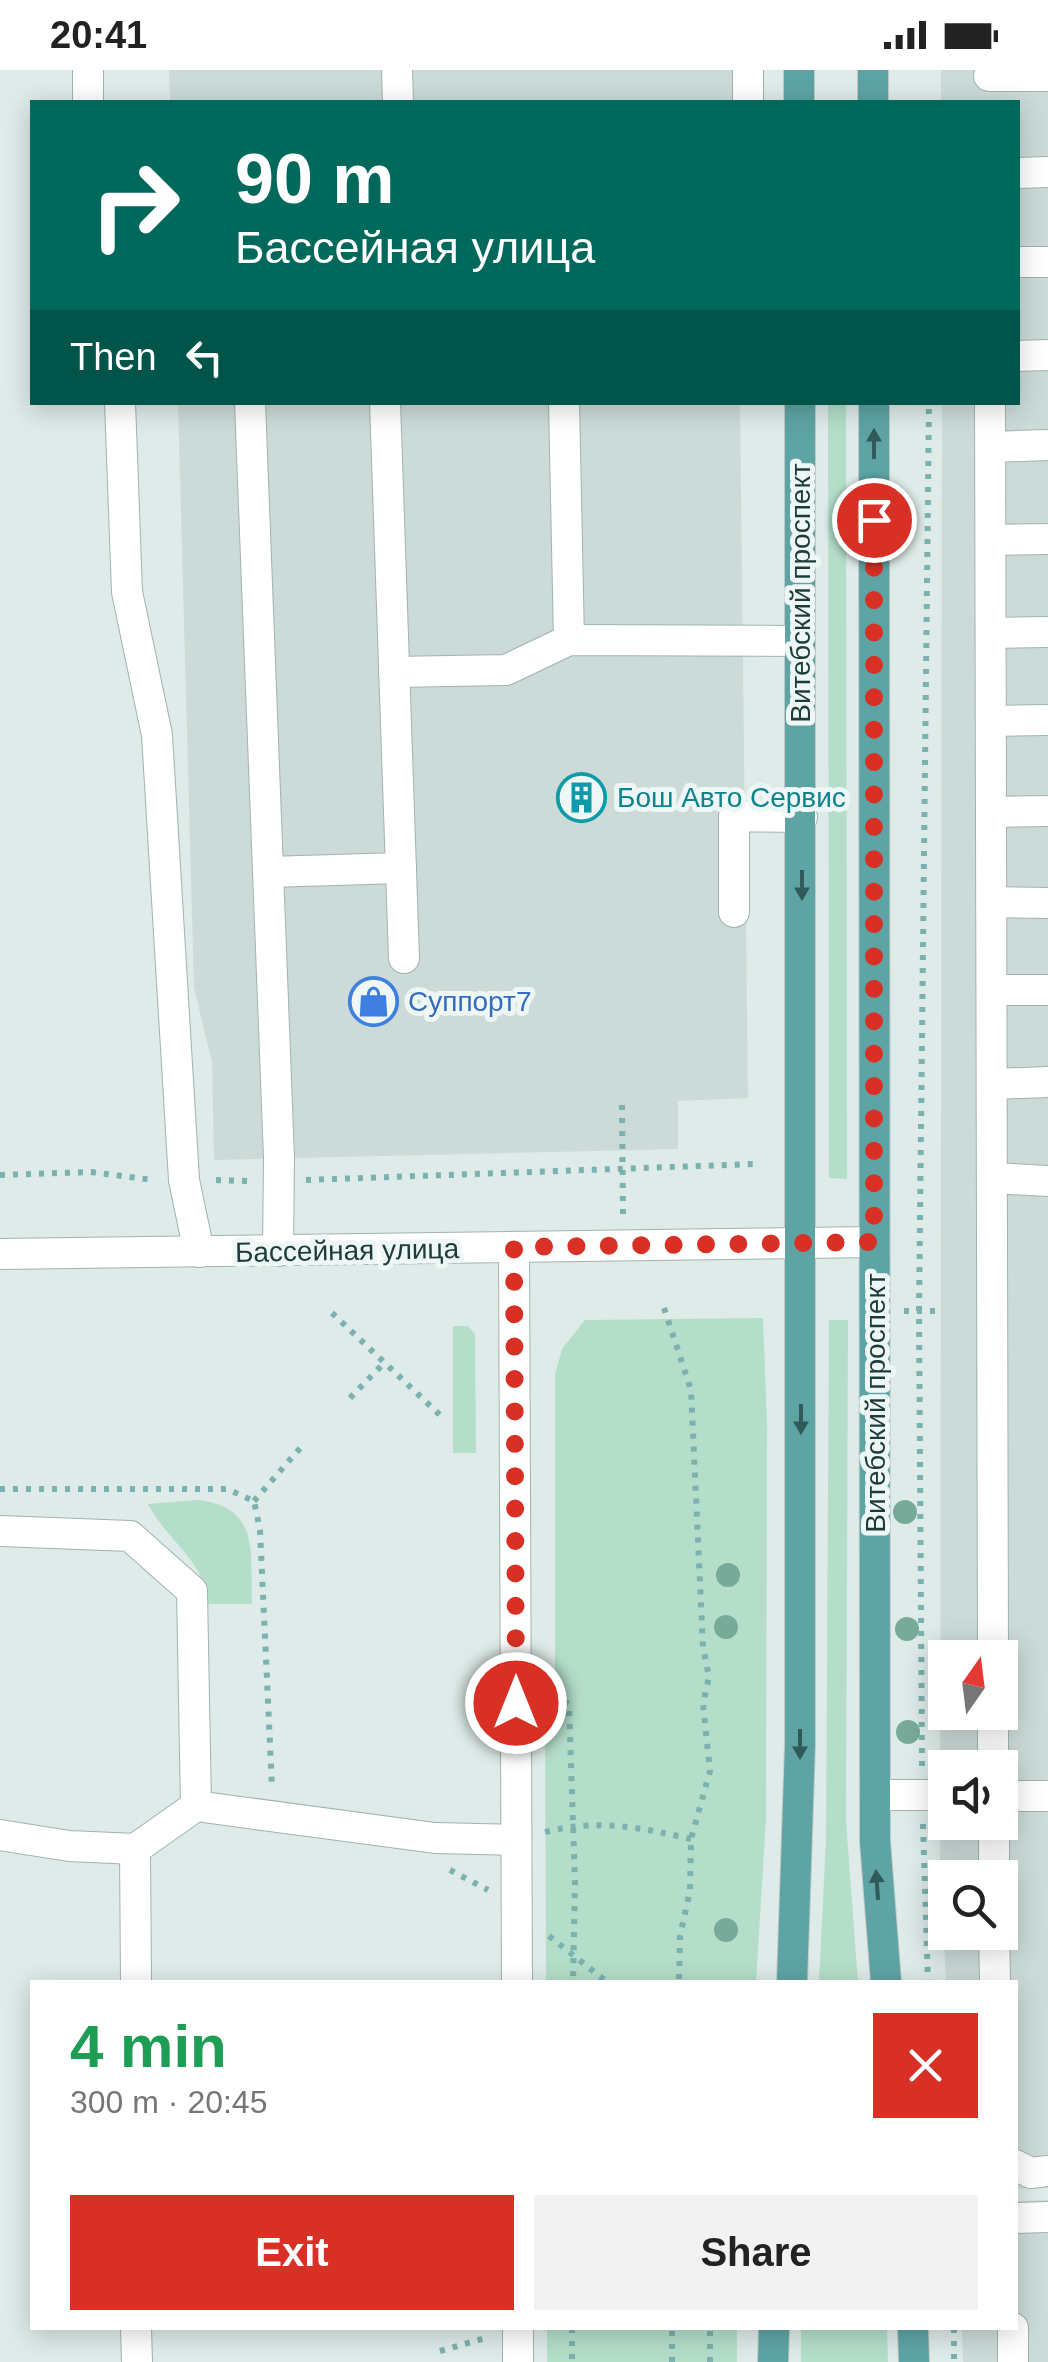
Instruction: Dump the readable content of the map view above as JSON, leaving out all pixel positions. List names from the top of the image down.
{
  "streets": {
    "main road": ["Витебский проспект"],
    "street": ["Бассейная улица"]
  },
  "crossings": [
    ["Витебский проспект", "Бассейная улица"]
  ],
  "places": {
    "building": ["Бош Авто Сервис"],
    "shop": ["Суппорт7"]
  },
  "north": "top",
  "page": {
    "status": "20:41",
    "turn": ["90 m", "Бассейная улица"],
    "then": "Then",
    "heading": ["4 min", "300 m · 20:45"],
    "buttons": ["Exit", "Share"]
  }
}
